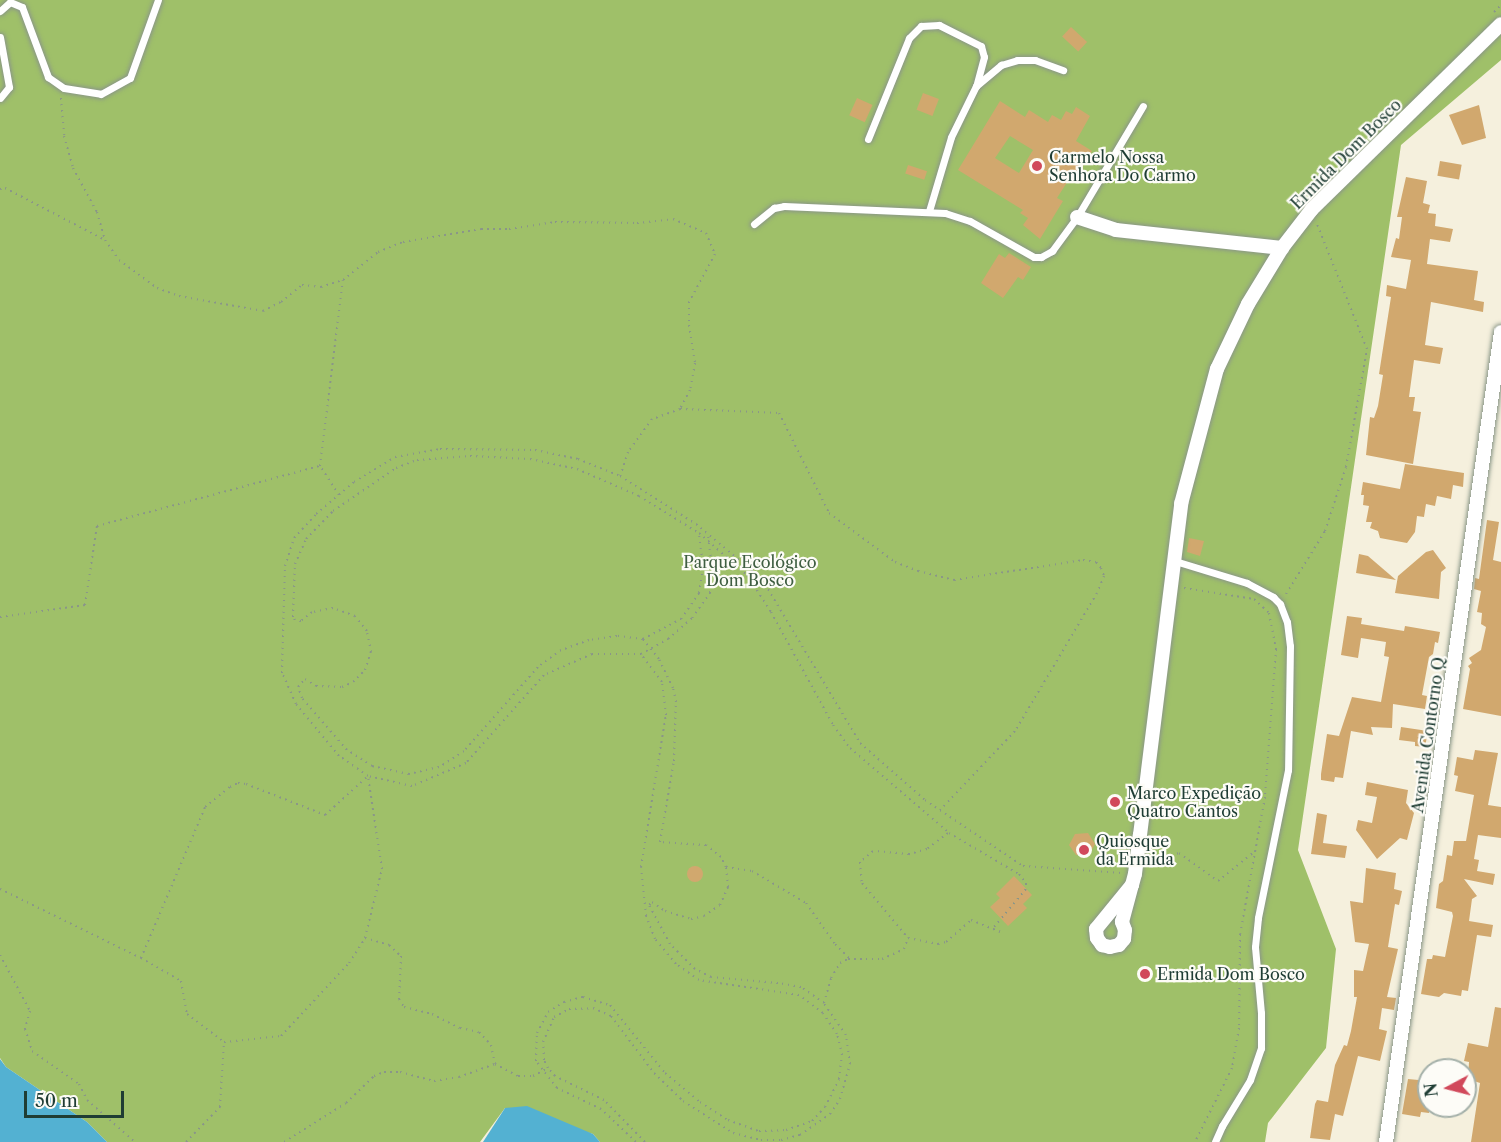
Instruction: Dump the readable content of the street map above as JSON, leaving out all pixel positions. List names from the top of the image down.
{
  "streets": {
    "street": ["Ermida Dom Bosco", "Avenida Contorno Q"]
  },
  "parks": ["Parque Ecológico Dom Bosco"],
  "places": [
    "Carmelo Nossa Senhora Do Carmo",
    "Marco Expedição Quatro Cantos",
    "Quiosque da Ermida",
    "Ermida Dom Bosco"
  ],
  "scale_bar": "50 m",
  "north": "left"
}
